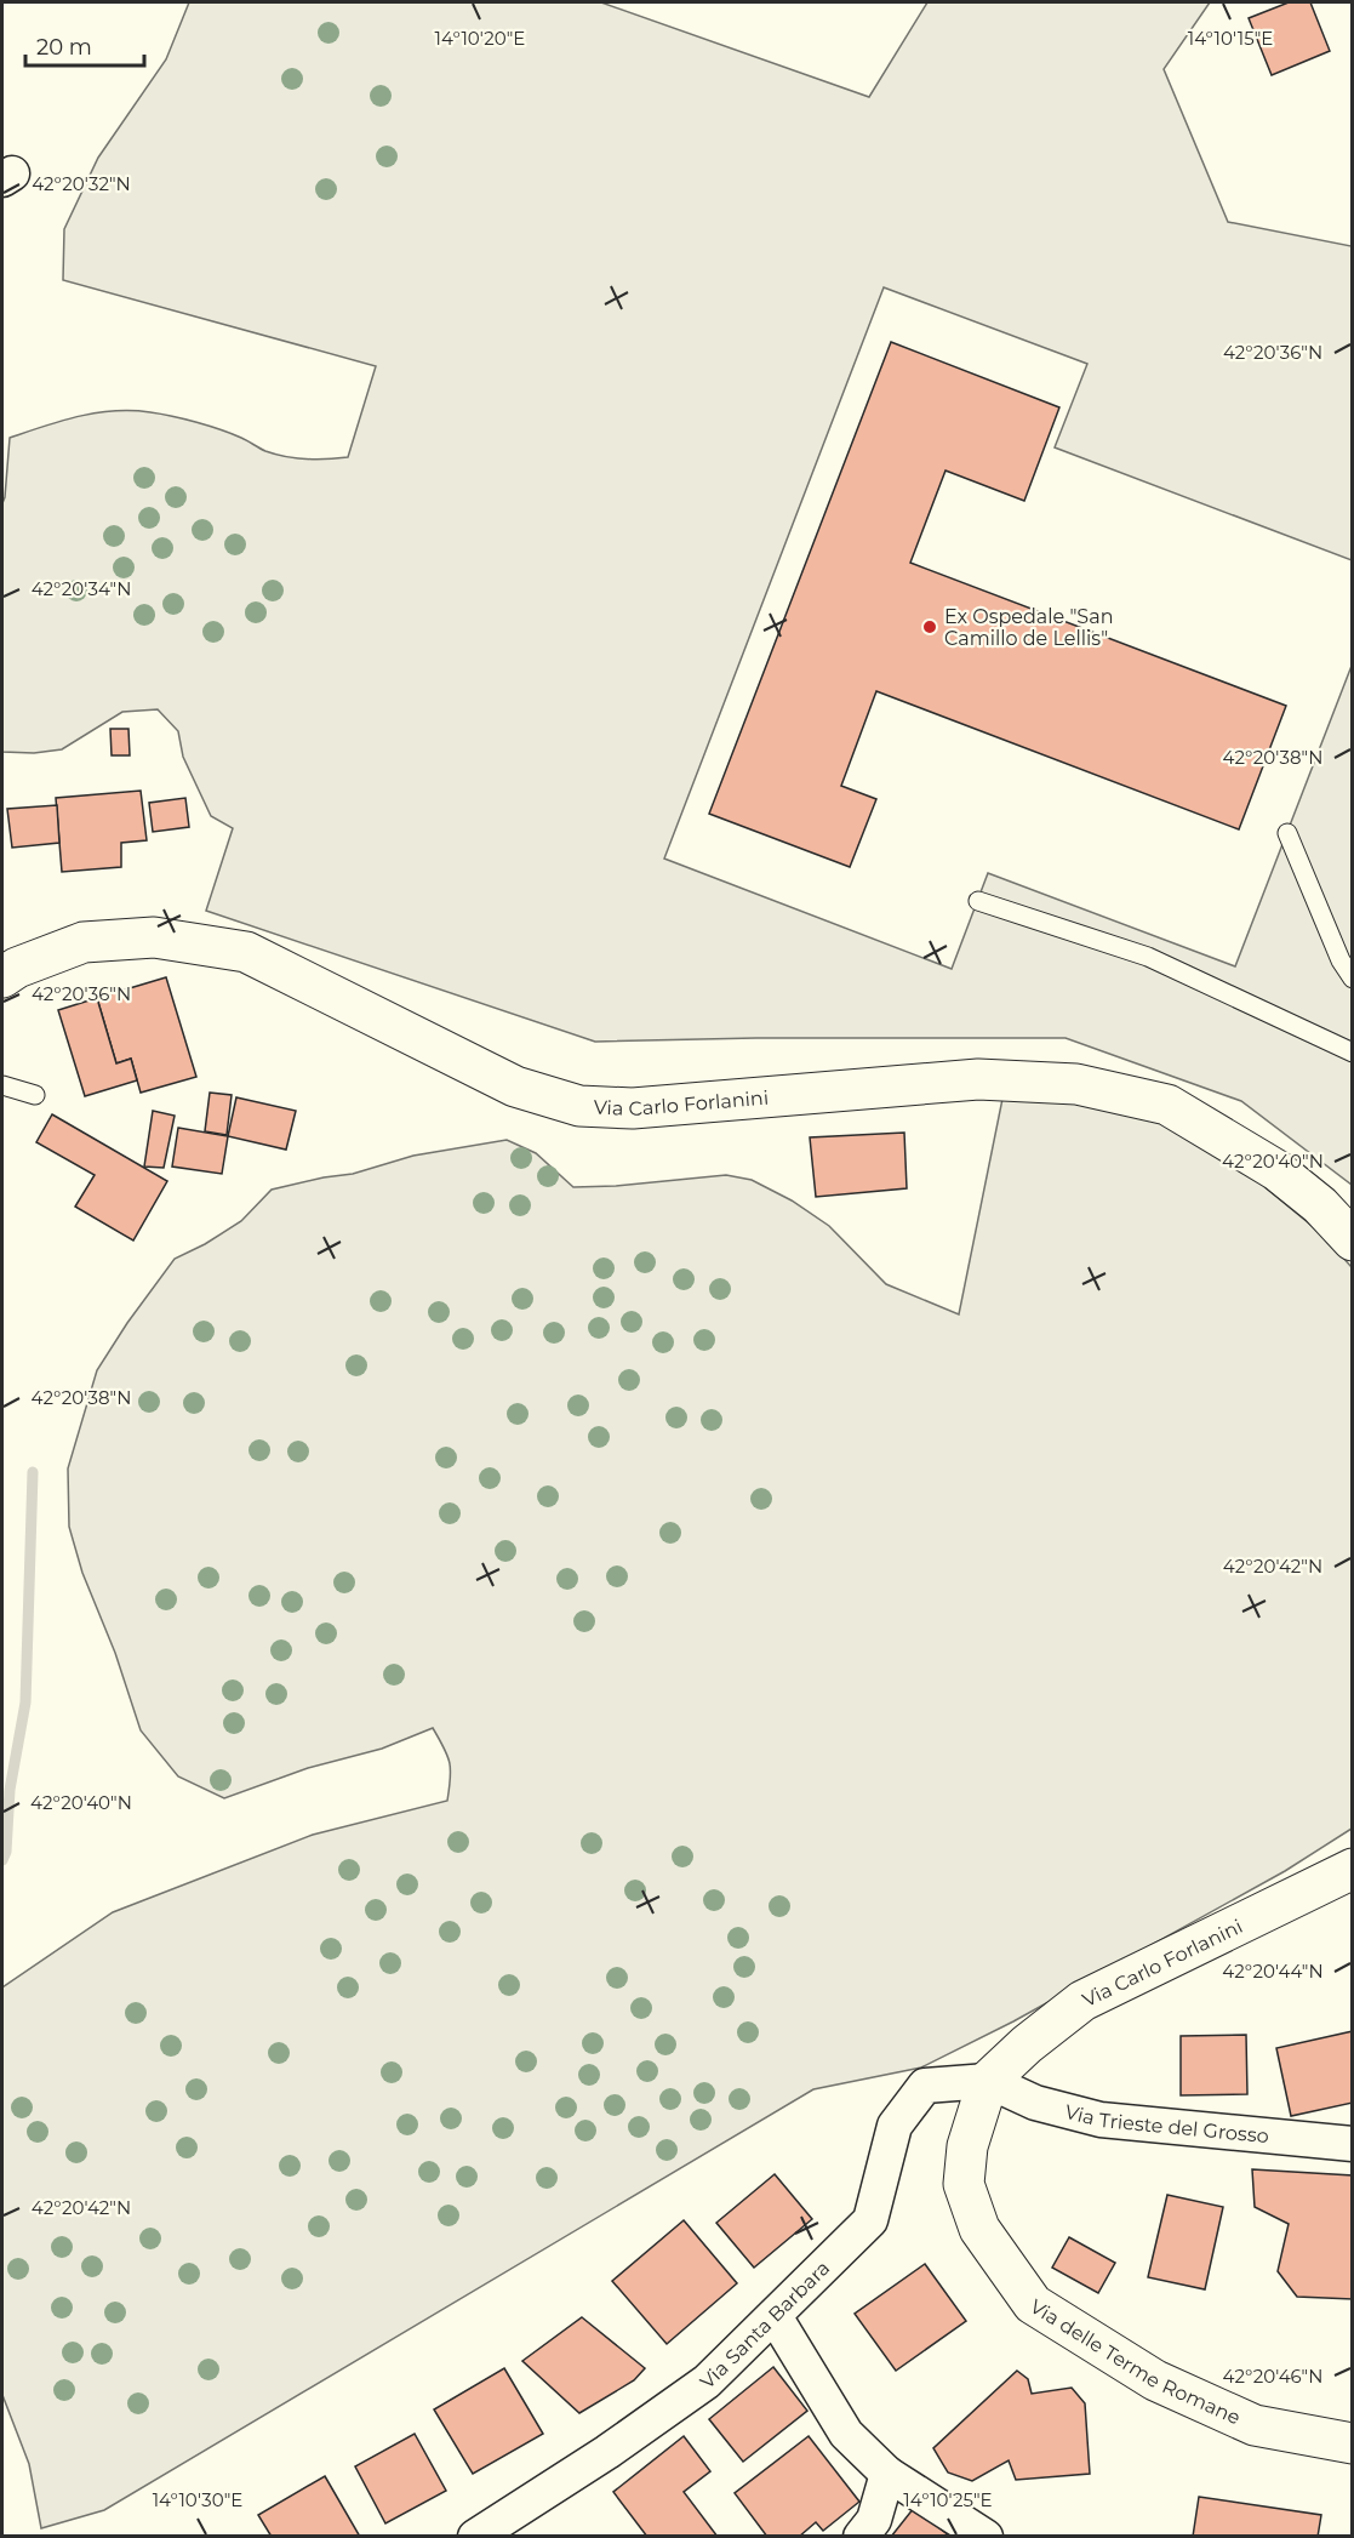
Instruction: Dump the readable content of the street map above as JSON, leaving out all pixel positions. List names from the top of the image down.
{
  "streets": {
    "main road": ["Via Carlo Forlanini", "Via delle Terme Romane"],
    "street": ["Via Trieste del Grosso", "Via Santa Barbara"]
  },
  "crossings": [
    ["Via Carlo Forlanini", "Via Trieste del Grosso"],
    ["Via Carlo Forlanini", "Via Santa Barbara"],
    ["Via Carlo Forlanini", "Via delle Terme Romane"],
    ["Via Trieste del Grosso", "Via Santa Barbara"],
    ["Via Trieste del Grosso", "Via delle Terme Romane"],
    ["Via Santa Barbara", "Via delle Terme Romane"]
  ],
  "places": ["Ex Ospedale \"San Camillo de Lellis\""],
  "scale_bar": "20 m",
  "coordinates": [
    "14°10'15\"E",
    "14°10'20\"E",
    "42°20'32\"N",
    "42°20'36\"N",
    "42°20'34\"N",
    "42°20'38\"N",
    "42°20'40\"N",
    "42°20'42\"N",
    "42°20'44\"N",
    "42°20'46\"N",
    "14°10'30\"E",
    "14°10'25\"E"
  ]
}
